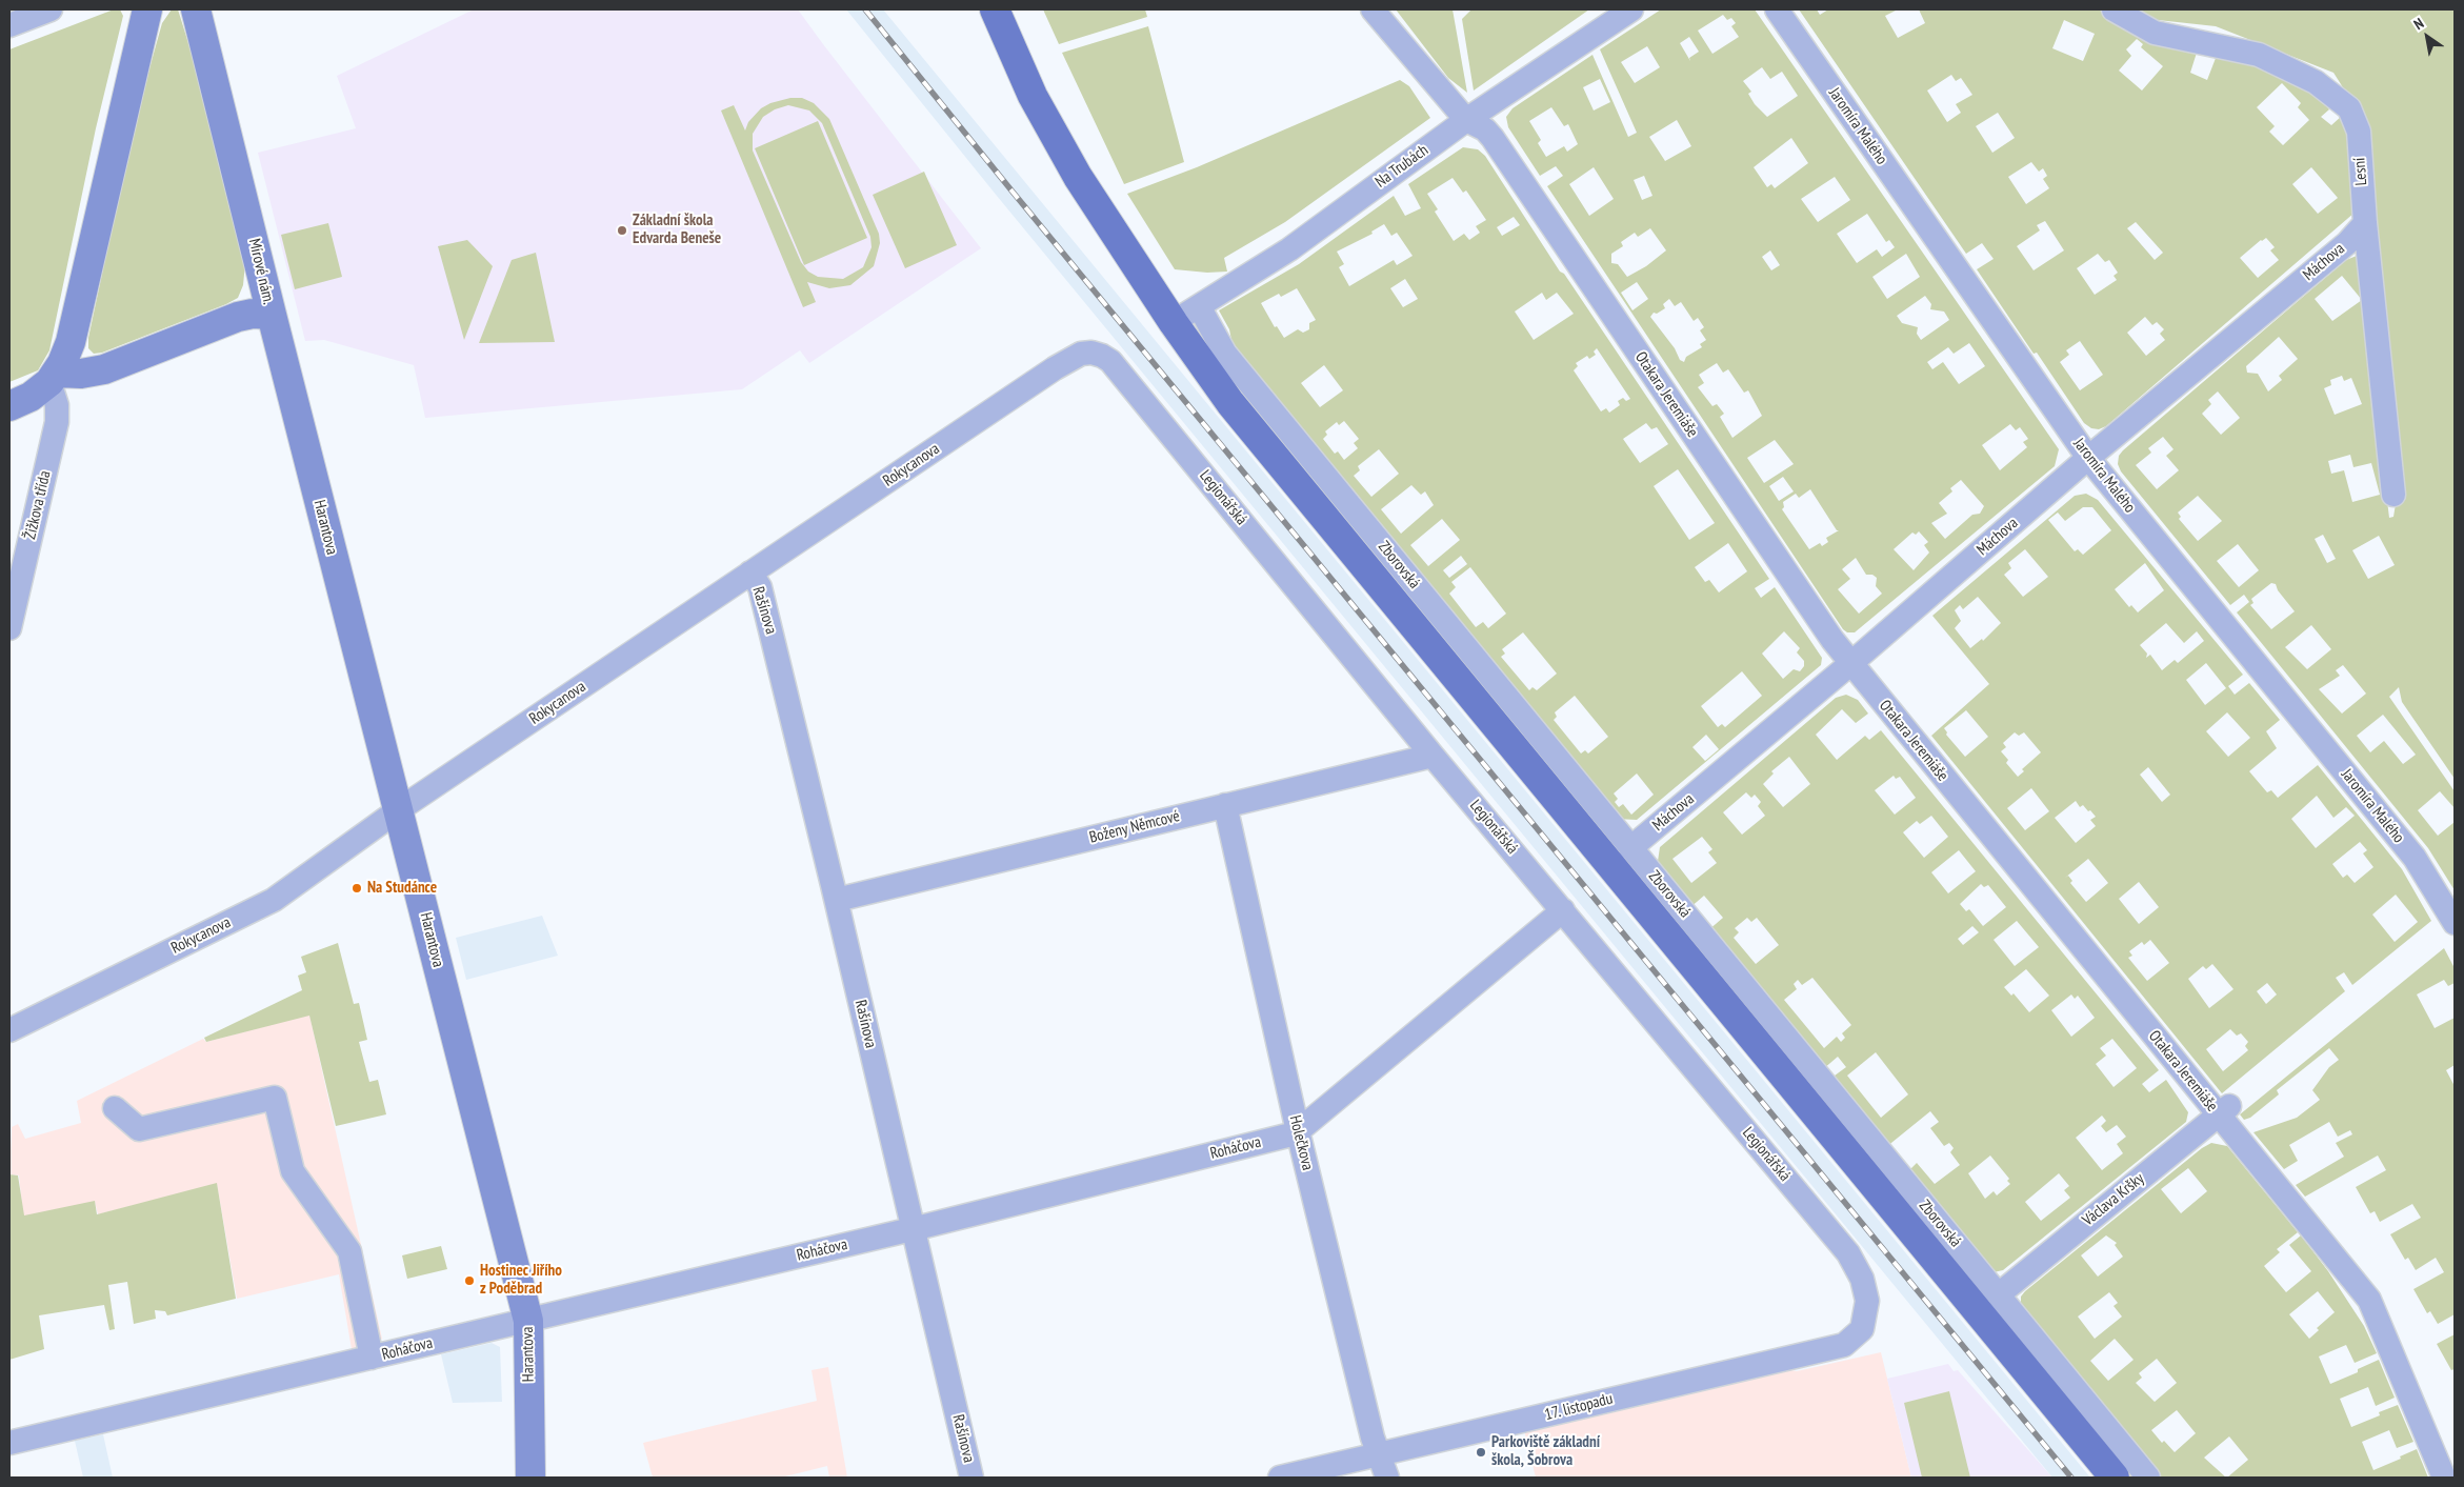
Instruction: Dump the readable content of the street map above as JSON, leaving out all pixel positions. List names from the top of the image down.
{
  "streets": {
    "street": [
      "Jaromíra Malého",
      "Na Trubách",
      "Lesní",
      "Máchova",
      "Mírové nám.",
      "Otakara Jeremiáše",
      "Rokycanova",
      "Legionářská",
      "Žižkova třída",
      "Harantova",
      "Zborovská",
      "Rašínova",
      "Boženy Němcové",
      "Holečkova",
      "Roháčova",
      "Václava Kršky",
      "17. listopadu"
    ]
  },
  "crossings": [
    ["Jaromíra Malého", "Máchova"],
    ["Na Trubách", "Otakara Jeremiáše"],
    ["Na Trubách", "Zborovská"],
    ["Lesní", "Máchova"],
    ["Máchova", "Otakara Jeremiáše"],
    ["Máchova", "Zborovská"],
    ["Mírové nám.", "Žižkova třída"],
    ["Mírové nám.", "Harantova"],
    ["Otakara Jeremiáše", "Václava Kršky"],
    ["Rokycanova", "Legionářská"],
    ["Rokycanova", "Harantova"],
    ["Rokycanova", "Rašínova"],
    ["Legionářská", "Boženy Němcové"],
    ["Legionářská", "Roháčova"],
    ["Legionářská", "17. listopadu"],
    ["Harantova", "Roháčova"],
    ["Zborovská", "Václava Kršky"],
    ["Rašínova", "Boženy Němcové"],
    ["Rašínova", "Roháčova"],
    ["Boženy Němcové", "Holečkova"],
    ["Holečkova", "Roháčova"],
    ["Holečkova", "17. listopadu"]
  ],
  "places": [
    "Základní škola Edvarda Beneše",
    "Na Studánce",
    "Hostinec Jiřího z Poděbrad",
    "Parkoviště základní škola, Šobrova"
  ],
  "north": "top left"
}
